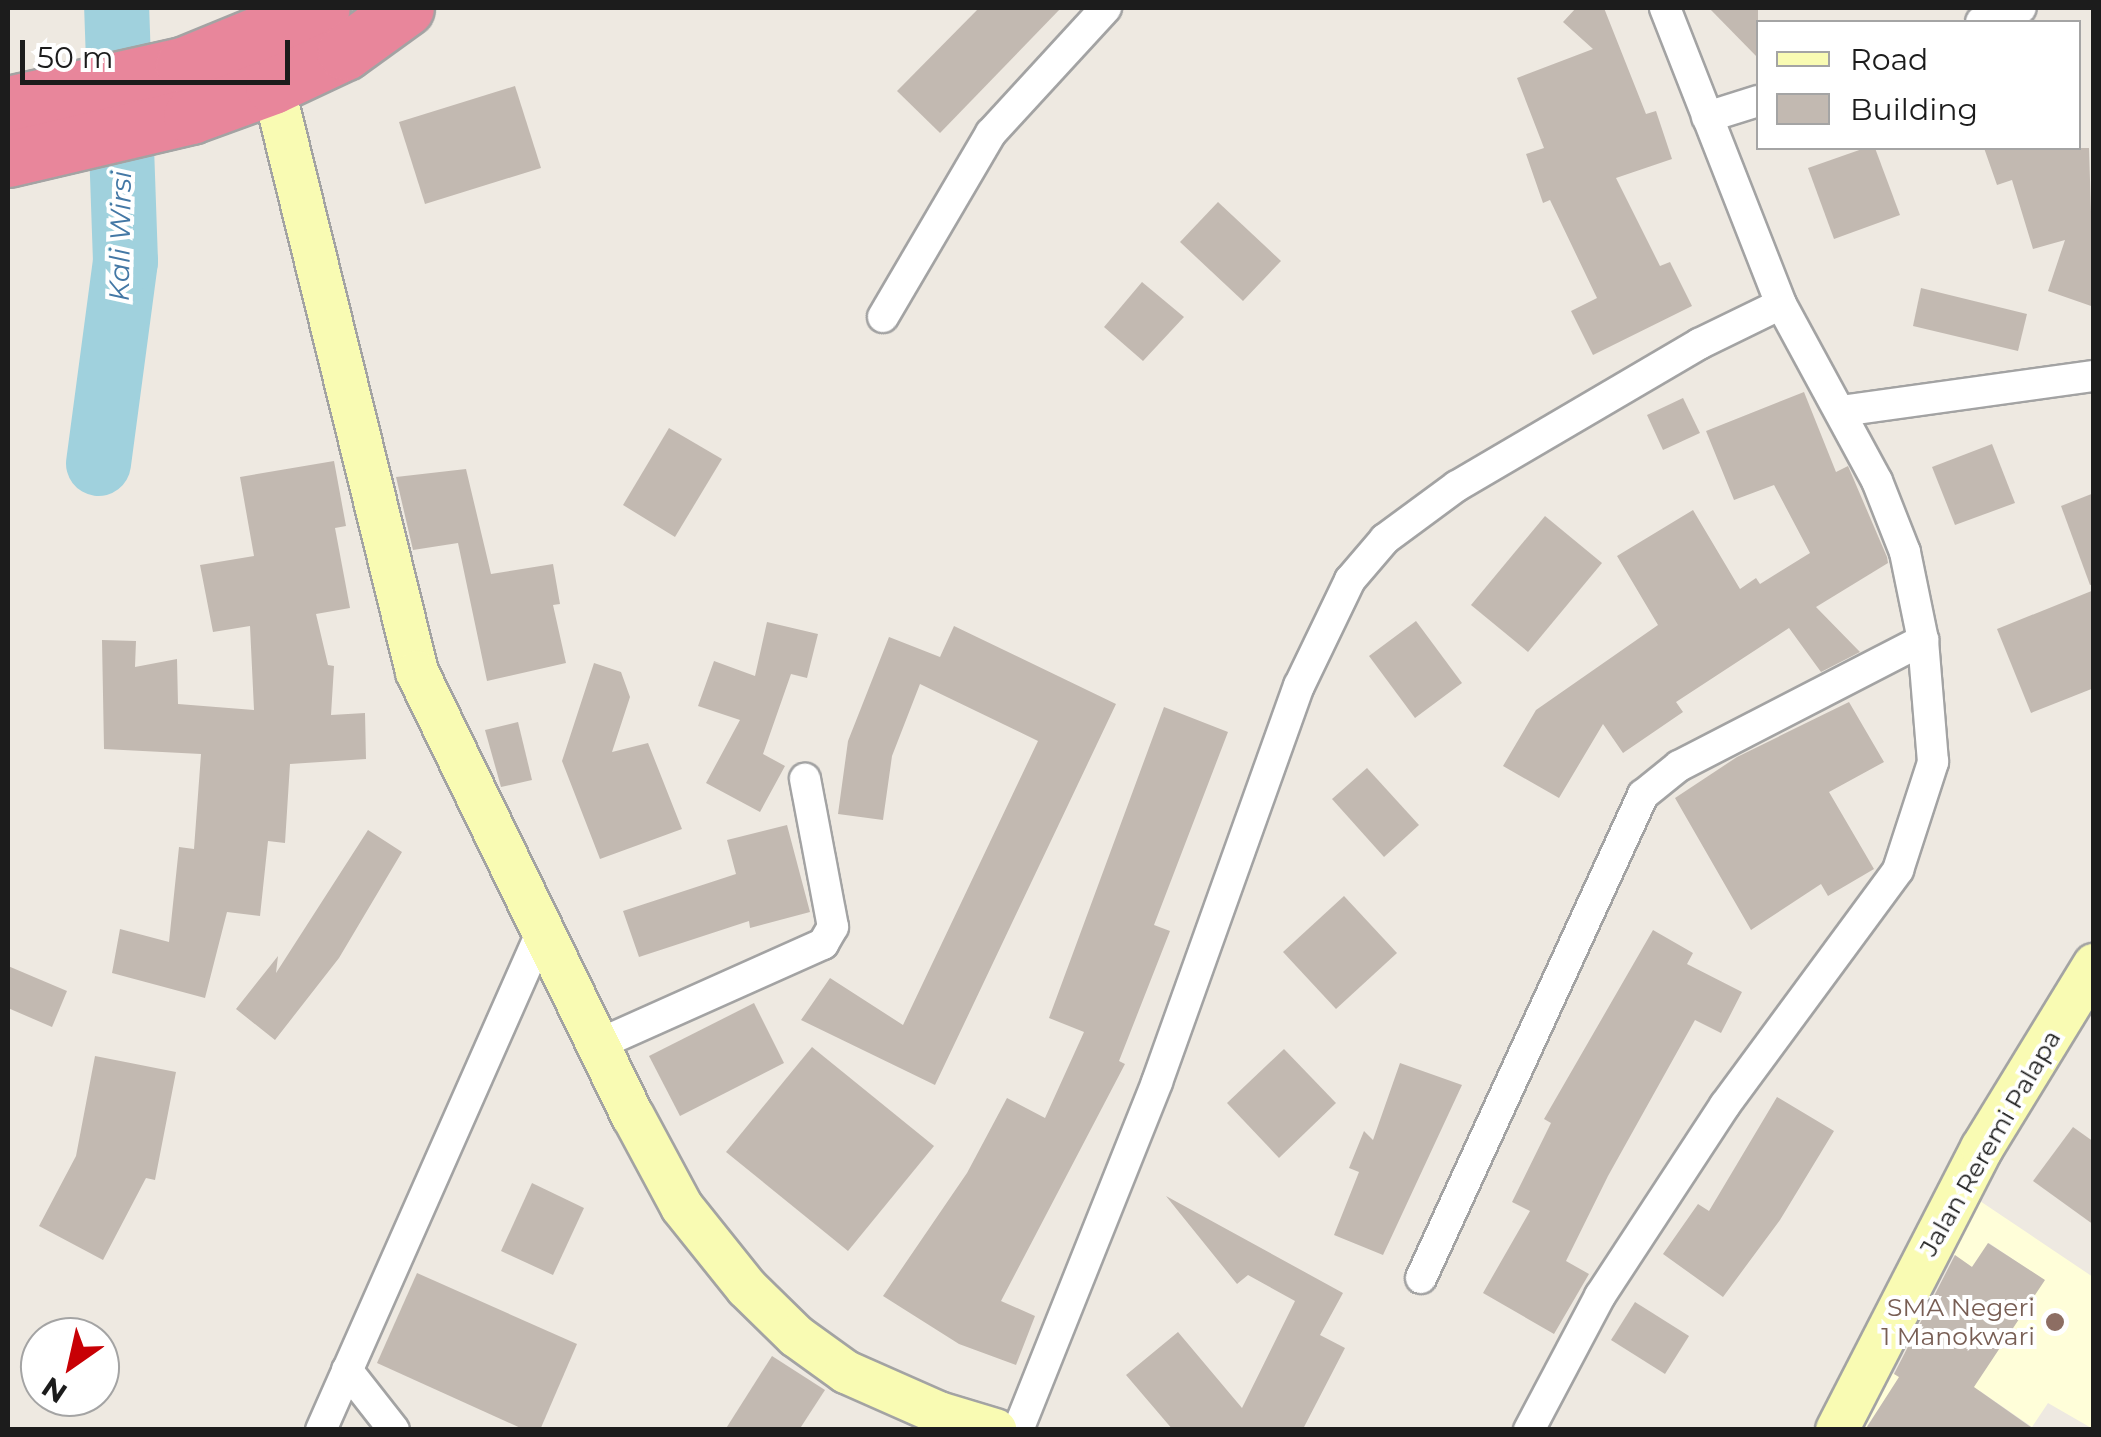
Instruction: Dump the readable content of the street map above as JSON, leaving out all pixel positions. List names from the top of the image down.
{
  "streets": {
    "street": ["Jalan Reremi Palapa"]
  },
  "water": ["Kali Wirsi"],
  "places": ["SMA Negeri 1 Manokwari"],
  "legend": ["Road", "Building"],
  "scale_bar": "50 m",
  "north": "bottom left"
}
